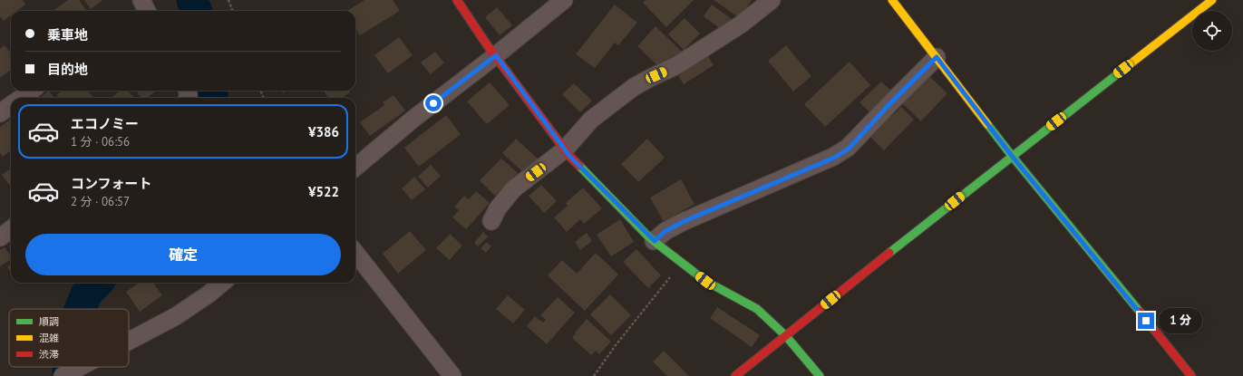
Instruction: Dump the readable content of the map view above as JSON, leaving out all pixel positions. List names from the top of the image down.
{
  "legend": ["順調", "混雑", "渋滞"],
  "page": {
    "banner": ["乗車地", "目的地"],
    "list": [
      {
        "name": "エコノミー",
        "note": "1 分 · 06:56",
        "value": "¥386"
      },
      {
        "name": "コンフォート",
        "note": "2 分 · 06:57",
        "value": "¥522"
      }
    ],
    "buttons": "確定",
    "bubble": "1 分"
  }
}
